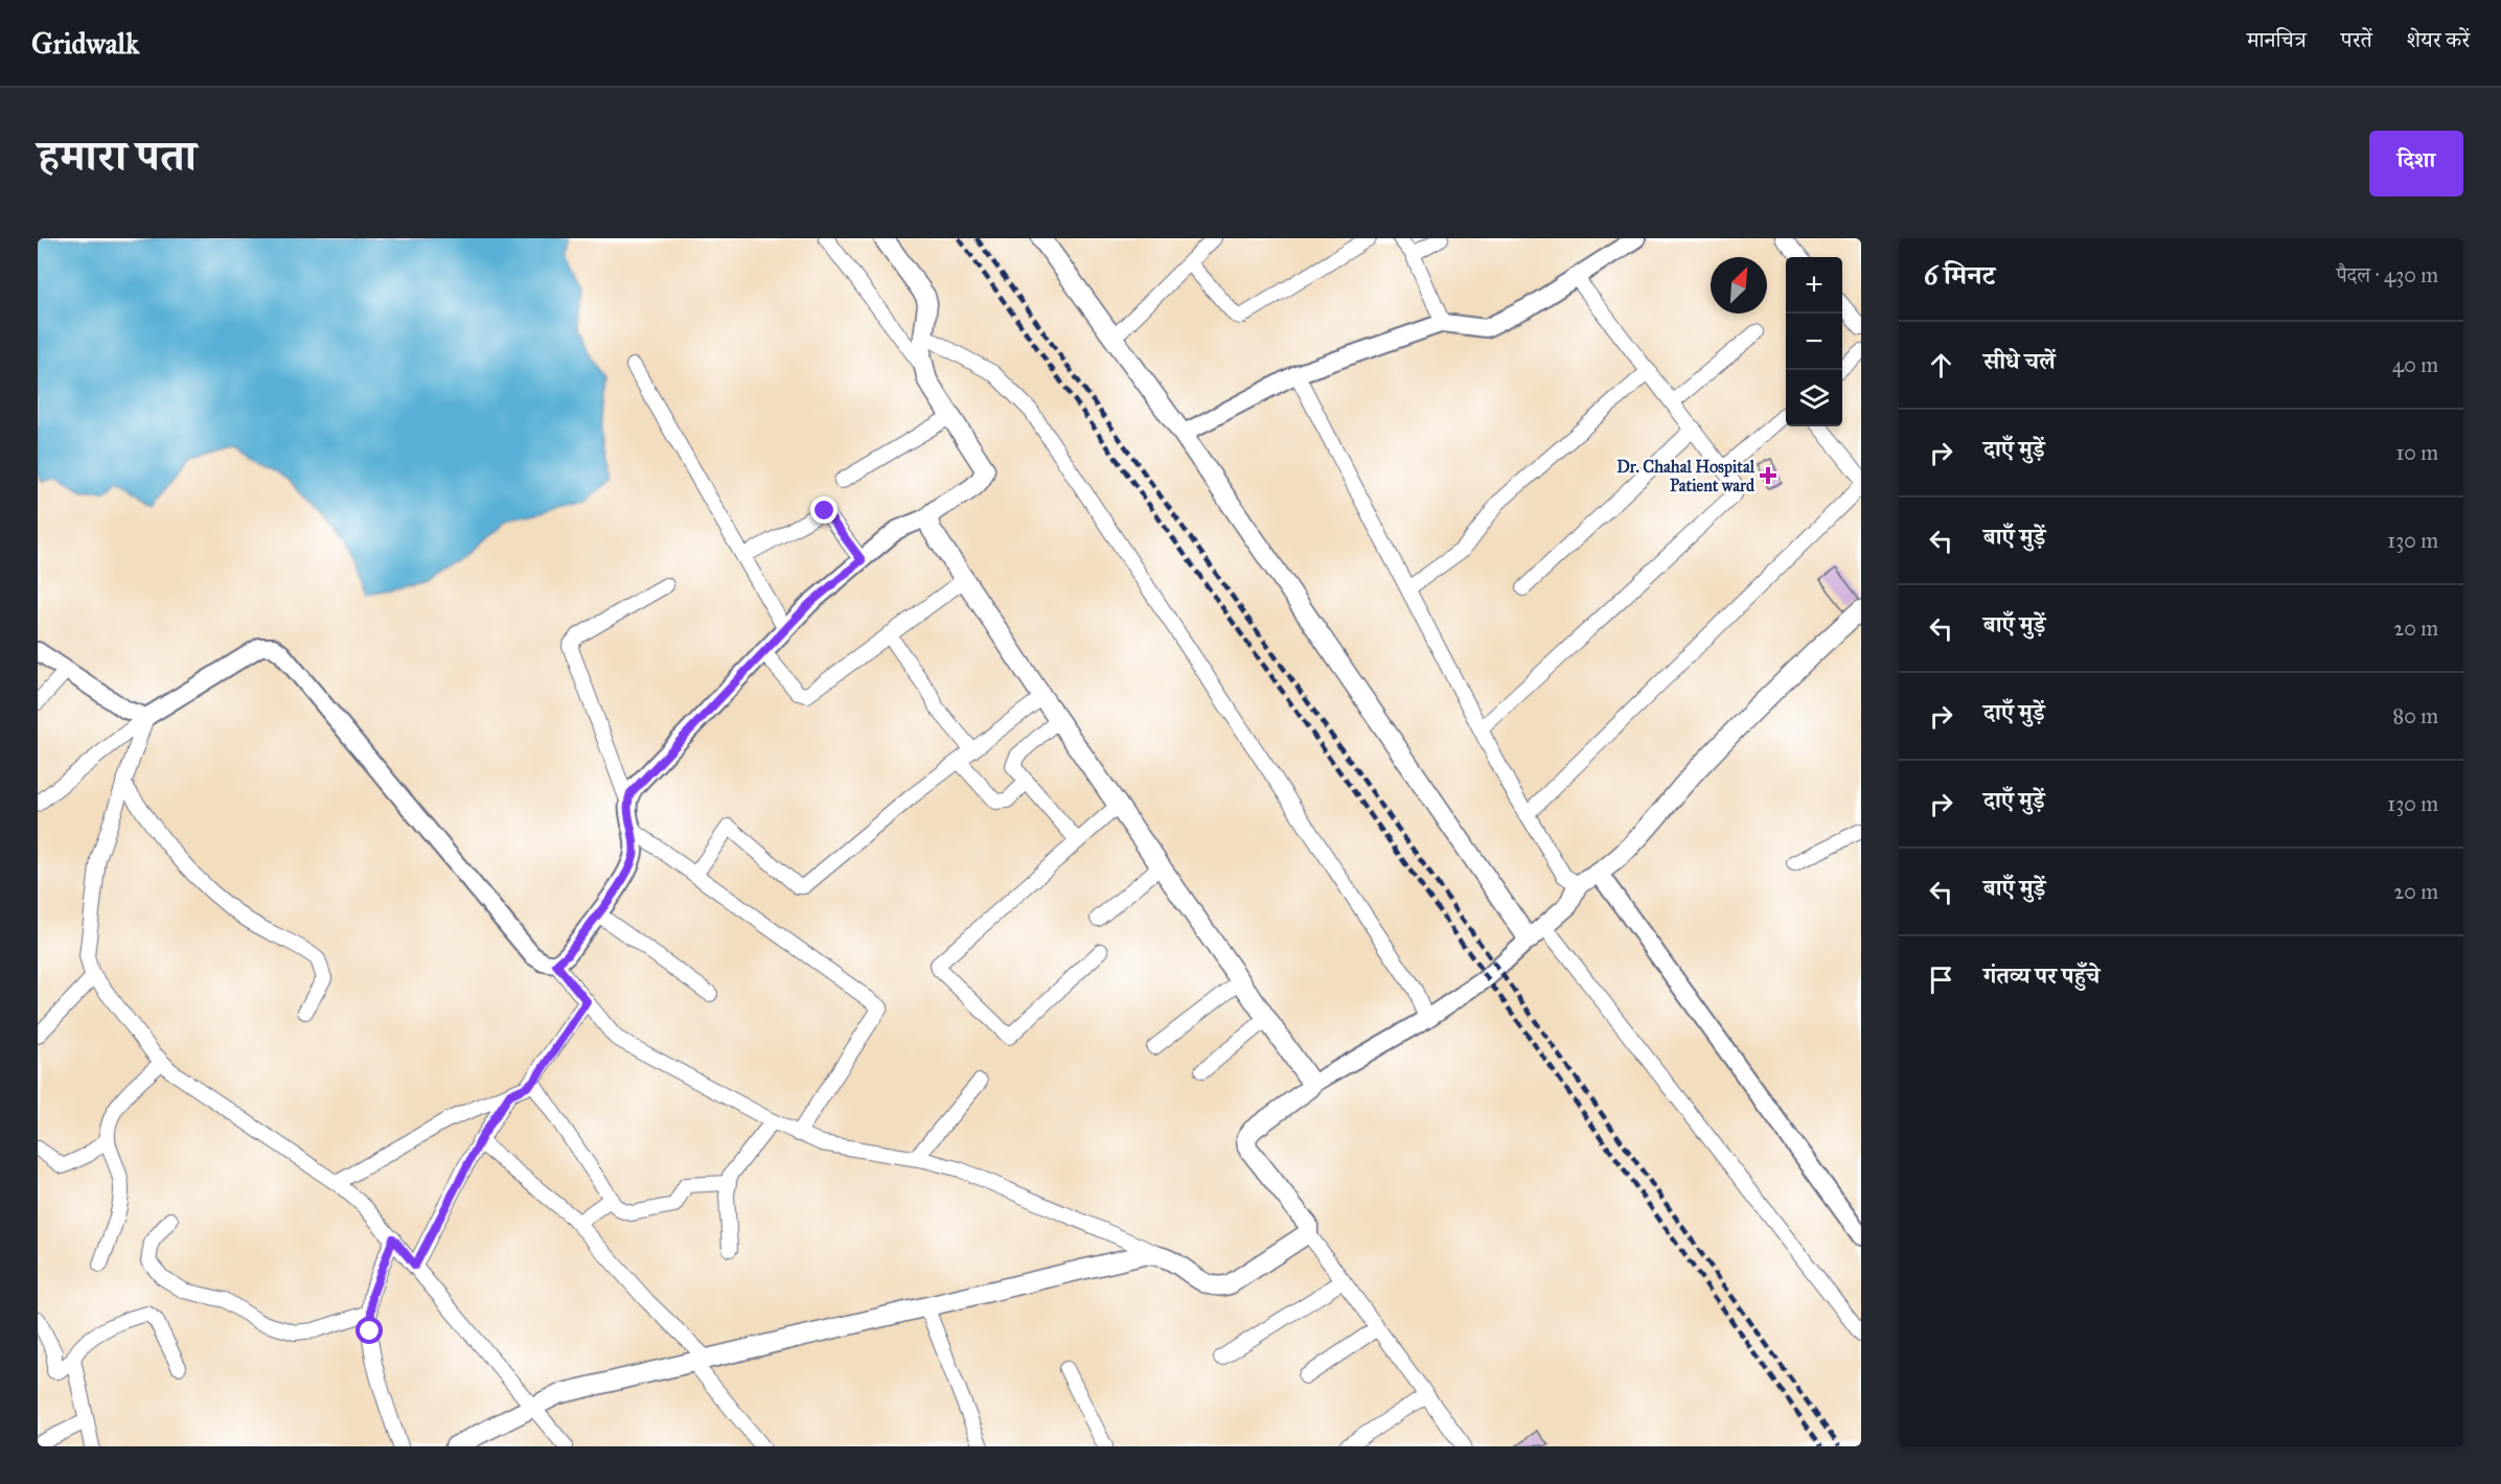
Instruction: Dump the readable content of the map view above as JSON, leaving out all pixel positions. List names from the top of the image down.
{
  "places": {
    "health": ["Dr. Chahal Hospital Patient ward"]
  },
  "north": "top right",
  "page": {
    "header": "Gridwalk",
    "nav": ["मानचित्र", "परतें", "शेयर करें"],
    "title": "हमारा पता",
    "buttons": "दिशा",
    "heading": ["6 मिनट", "पैदल · 430 m"],
    "map_buttons": ["+", "−"],
    "list": [
      ["सीधे चलें", "40 m"],
      ["दाएँ मुड़ें", "10 m"],
      ["बाएँ मुड़ें", "130 m"],
      ["बाएँ मुड़ें", "20 m"],
      ["दाएँ मुड़ें", "80 m"],
      ["दाएँ मुड़ें", "130 m"],
      ["बाएँ मुड़ें", "20 m"],
      "गंतव्य पर पहुँचे"
    ]
  }
}
